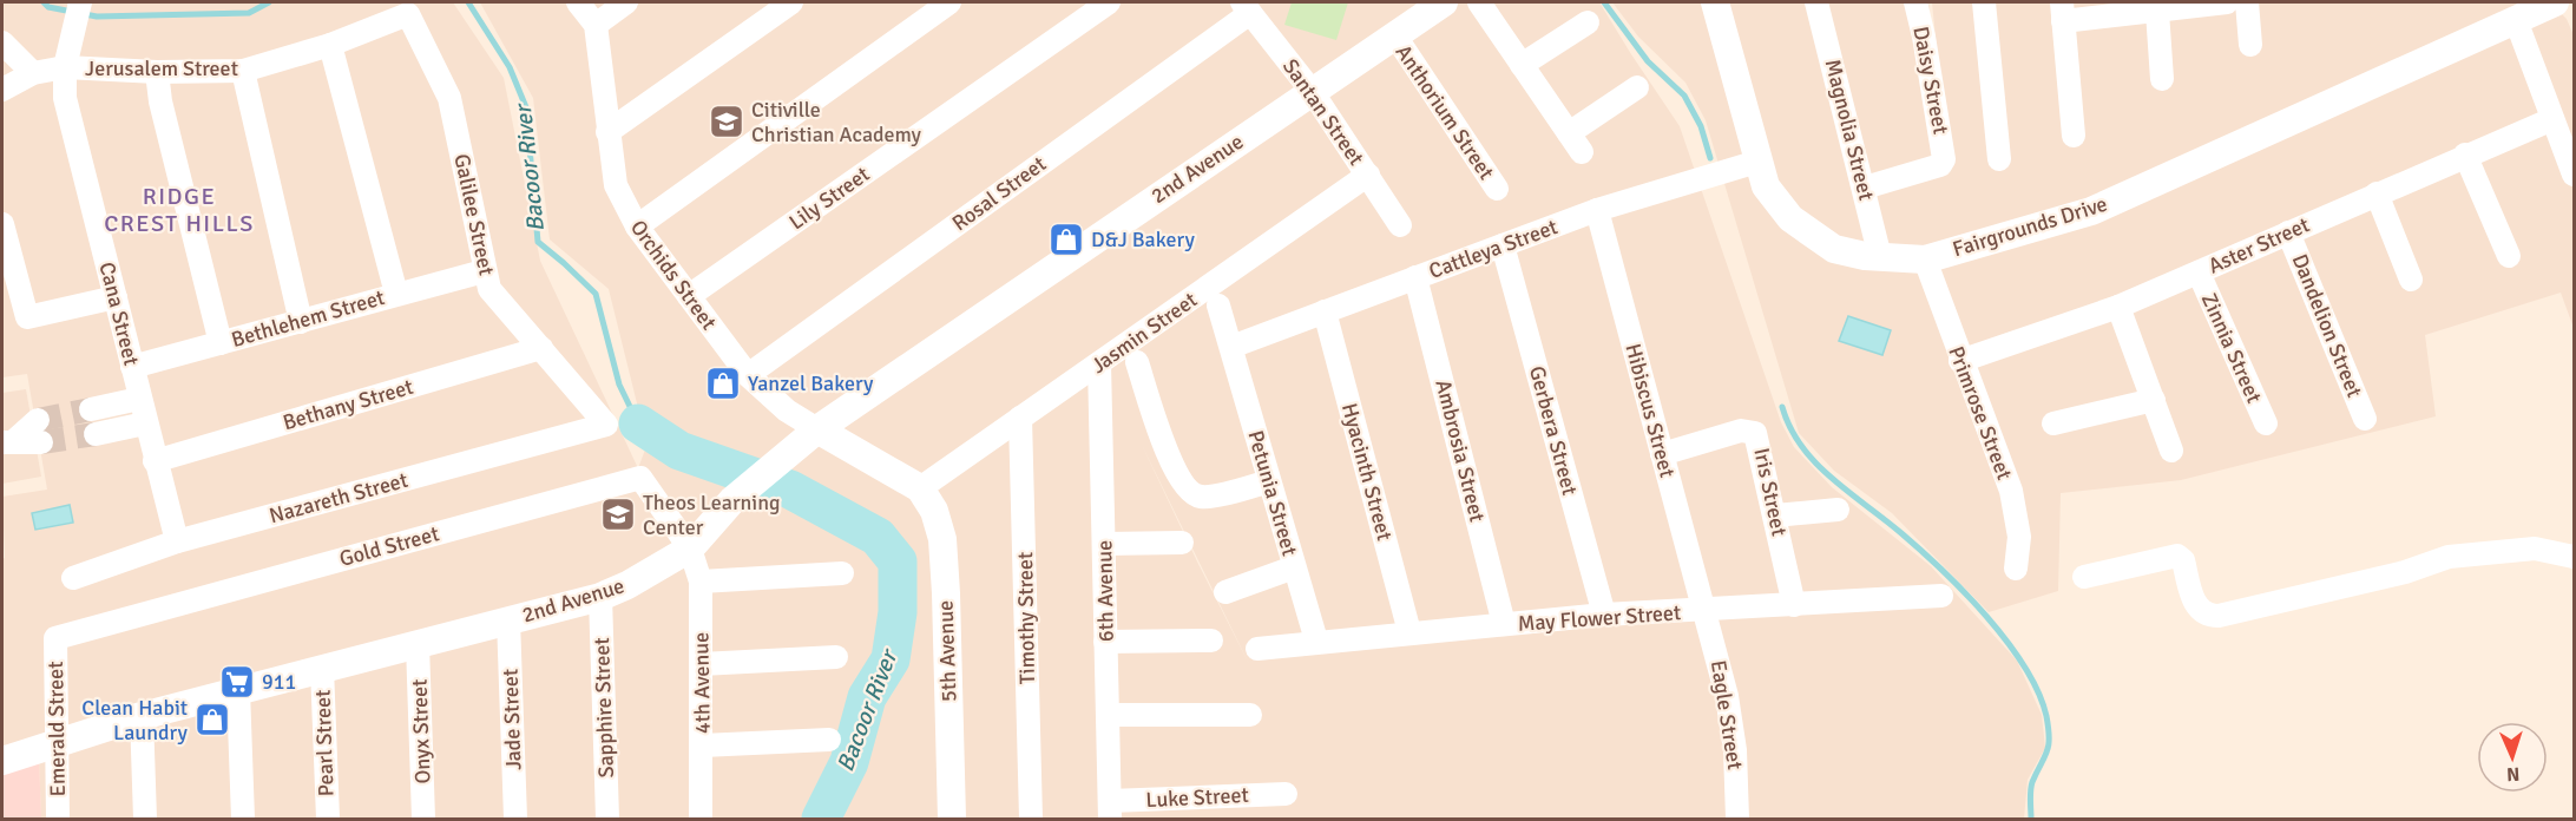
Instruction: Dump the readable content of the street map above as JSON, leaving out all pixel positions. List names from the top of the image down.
{
  "streets": {
    "street": [
      "Jerusalem Street",
      "Daisy Street",
      "Santan Street",
      "Anthorium Street",
      "Magnolia Street",
      "2nd Avenue",
      "Rosal Street",
      "Lily Street",
      "Galilee Street",
      "Fairgrounds Drive",
      "Aster Street",
      "Cattleya Street",
      "Orchids Street",
      "Cana Street",
      "Bethlehem Street",
      "Dandelion Street",
      "Jasmin Street",
      "Zinnia Street",
      "Bethany Street",
      "Hibiscus Street",
      "Primrose Street",
      "Gerbera Street",
      "Ambrosia Street",
      "Hyacinth Street",
      "Iris Street",
      "Petunia Street",
      "Nazareth Street",
      "Gold Street",
      "6th Avenue",
      "Timothy Street",
      "May Flower Street",
      "5th Avenue",
      "4th Avenue",
      "Sapphire Street",
      "Eagle Street",
      "Jade Street",
      "Emerald Street",
      "Onyx Street",
      "Pearl Street",
      "Luke Street"
    ]
  },
  "crossings": [
    ["Jerusalem Street", "Galilee Street"],
    ["Jerusalem Street", "Cana Street"],
    ["Daisy Street", "Magnolia Street"],
    ["Santan Street", "2nd Avenue"],
    ["Santan Street", "Rosal Street"],
    ["Santan Street", "Jasmin Street"],
    ["Anthorium Street", "2nd Avenue"],
    ["Magnolia Street", "Fairgrounds Drive"],
    ["2nd Avenue", "Orchids Street"],
    ["2nd Avenue", "Gold Street"],
    ["2nd Avenue", "4th Avenue"],
    ["2nd Avenue", "Sapphire Street"],
    ["2nd Avenue", "Jade Street"],
    ["2nd Avenue", "Emerald Street"],
    ["2nd Avenue", "Onyx Street"],
    ["2nd Avenue", "Pearl Street"],
    ["Rosal Street", "Orchids Street"],
    ["Lily Street", "Orchids Street"],
    ["Galilee Street", "Bethlehem Street"],
    ["Galilee Street", "Bethany Street"],
    ["Galilee Street", "Nazareth Street"],
    ["Fairgrounds Drive", "Cattleya Street"],
    ["Fairgrounds Drive", "Primrose Street"],
    ["Aster Street", "Dandelion Street"],
    ["Aster Street", "Zinnia Street"],
    ["Aster Street", "Primrose Street"],
    ["Cattleya Street", "Hibiscus Street"],
    ["Cattleya Street", "Gerbera Street"],
    ["Cattleya Street", "Ambrosia Street"],
    ["Cattleya Street", "Hyacinth Street"],
    ["Cattleya Street", "Petunia Street"],
    ["Cana Street", "Bethlehem Street"],
    ["Cana Street", "Bethany Street"],
    ["Cana Street", "Nazareth Street"],
    ["Jasmin Street", "6th Avenue"],
    ["Jasmin Street", "Timothy Street"],
    ["Jasmin Street", "5th Avenue"],
    ["Hibiscus Street", "Iris Street"],
    ["Hibiscus Street", "May Flower Street"],
    ["Hibiscus Street", "Eagle Street"],
    ["Gerbera Street", "May Flower Street"],
    ["Ambrosia Street", "May Flower Street"],
    ["Hyacinth Street", "May Flower Street"],
    ["Iris Street", "May Flower Street"],
    ["Petunia Street", "May Flower Street"],
    ["Gold Street", "4th Avenue"],
    ["Gold Street", "Emerald Street"],
    ["6th Avenue", "Luke Street"],
    ["May Flower Street", "Eagle Street"]
  ],
  "districts": ["RIDGE CREST HILLS"],
  "water": ["Bacoor River"],
  "places": {
    "school or university": ["Citiville Christian Academy", "Theos Learning Center"],
    "shop": ["D&J Bakery", "Yanzel Bakery", "Clean Habit Laundry"],
    "supermarket": ["911"]
  },
  "north": "bottom"
}
